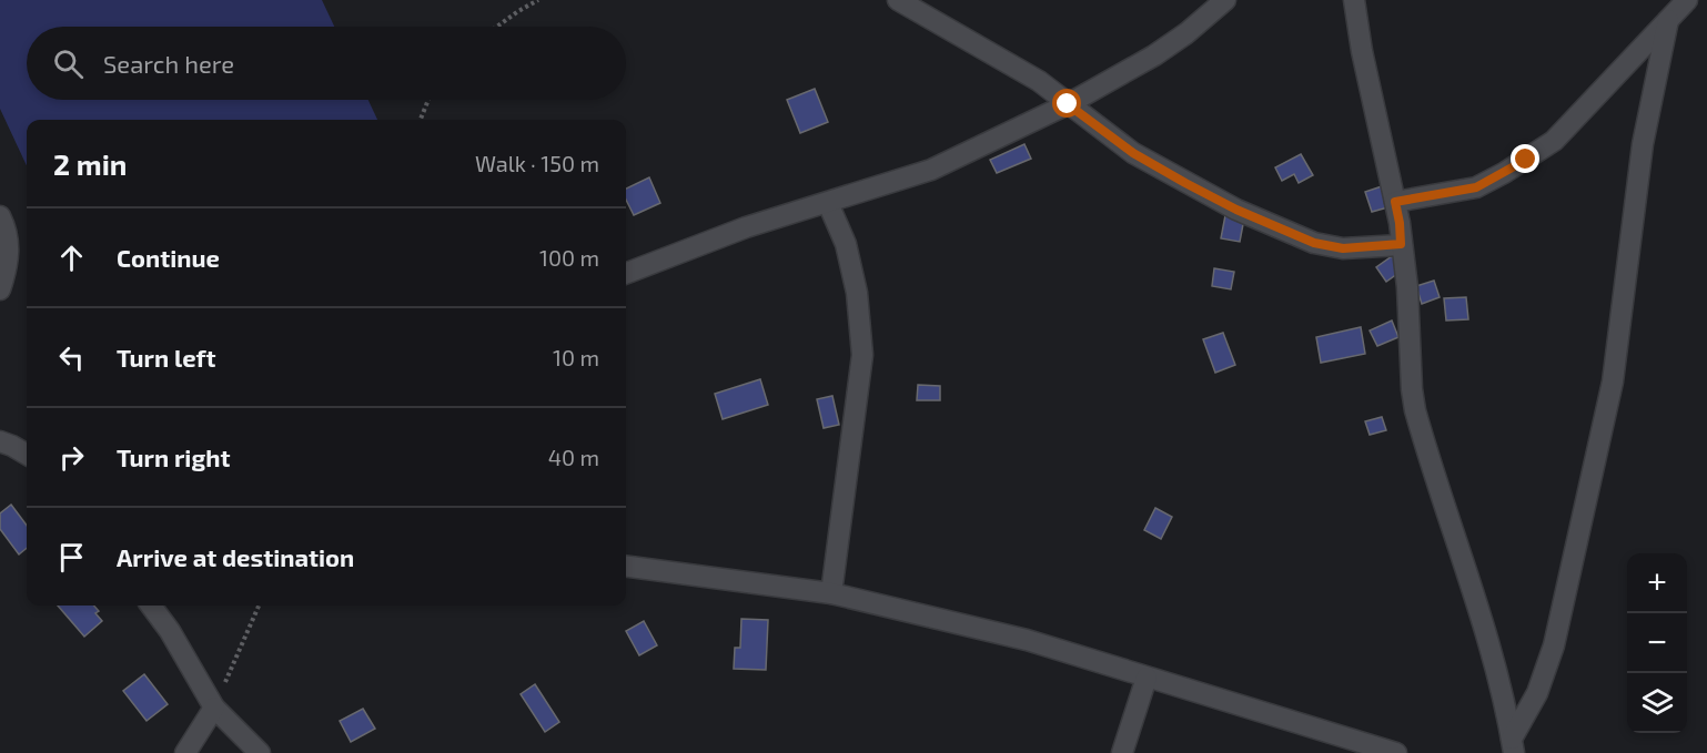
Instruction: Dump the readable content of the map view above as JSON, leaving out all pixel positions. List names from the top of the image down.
{
  "page": {
    "search": "Search here",
    "heading": ["2 min", "Walk · 150 m"],
    "list": [
      ["Continue", "100 m"],
      ["Turn left", "10 m"],
      ["Turn right", "40 m"],
      "Arrive at destination"
    ],
    "map_buttons": ["+", "−"]
  }
}
